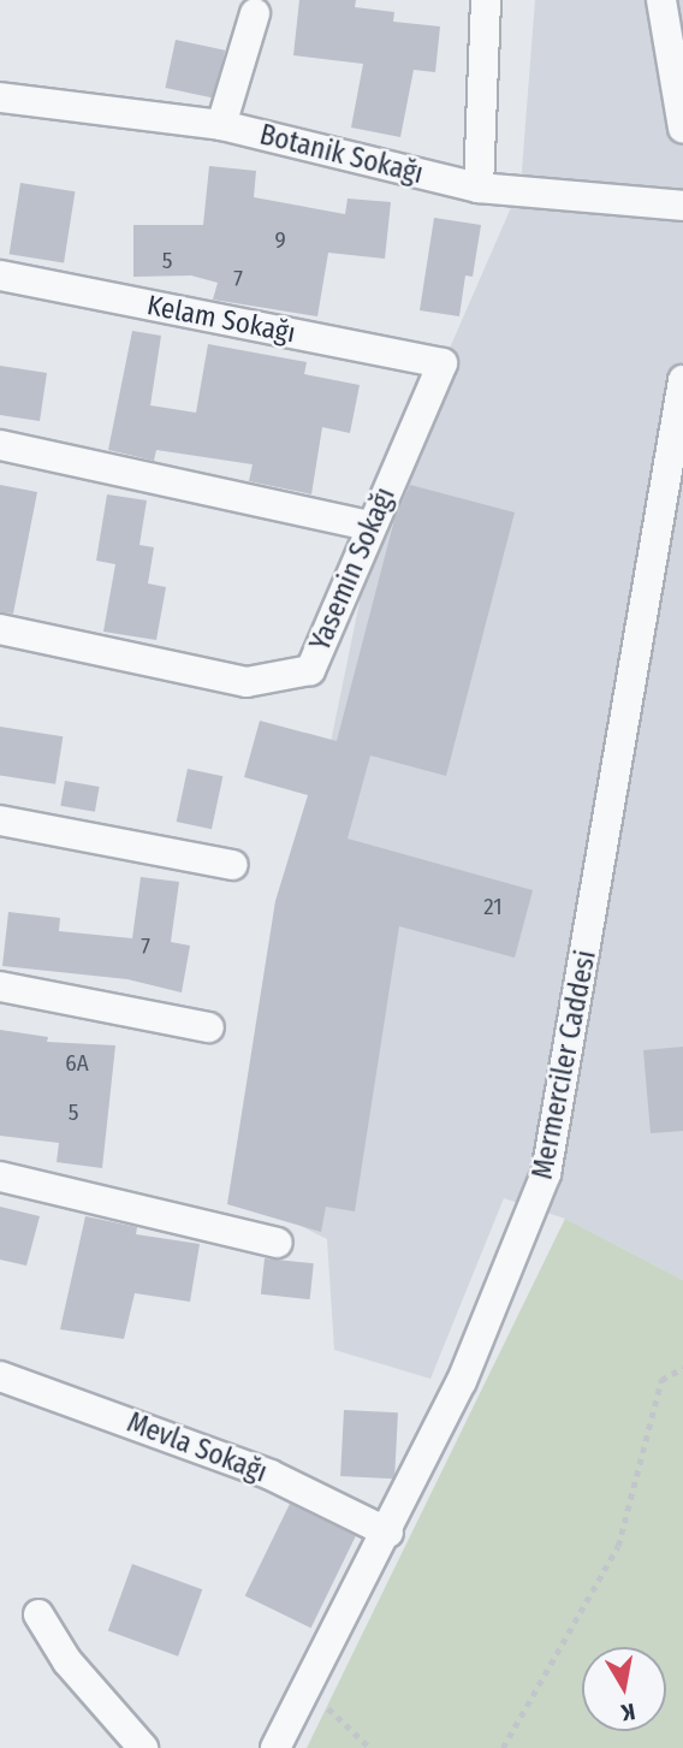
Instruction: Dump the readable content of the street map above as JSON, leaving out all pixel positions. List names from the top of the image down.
{
  "streets": {
    "street": [
      "Botanik Sokağı",
      "Kelam Sokağı",
      "Yasemin Sokağı",
      "Mermerciler Caddesi",
      "Mevla Sokağı"
    ]
  },
  "crossings": [
    ["Kelam Sokağı", "Yasemin Sokağı"],
    ["Mermerciler Caddesi", "Mevla Sokağı"]
  ],
  "house_numbers": [
    "9",
    "5",
    "7",
    "21",
    "7",
    "6A",
    "5"
  ],
  "north": "bottom"
}
